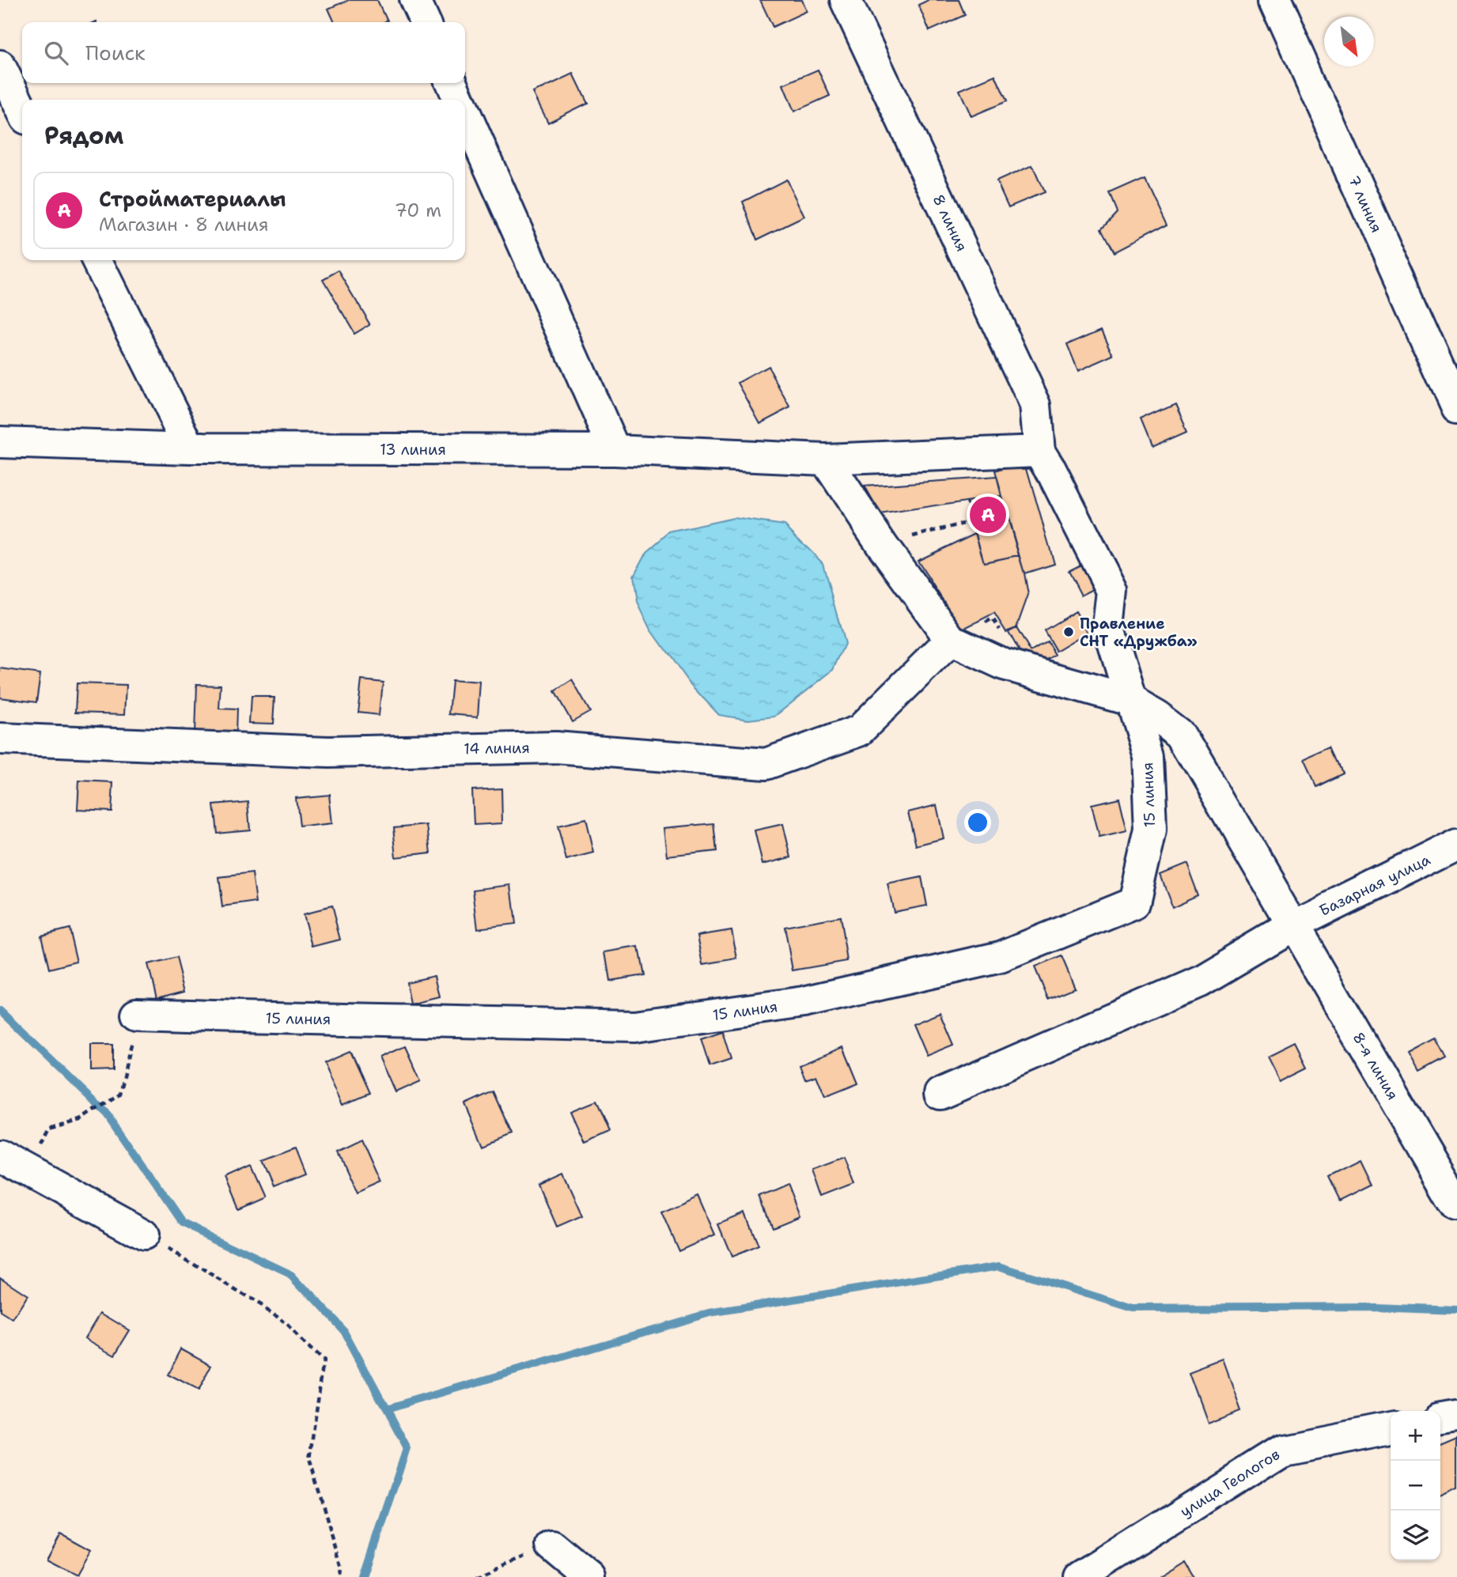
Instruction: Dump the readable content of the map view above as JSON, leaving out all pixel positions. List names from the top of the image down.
{
  "streets": {
    "street": [
      "7 линия",
      "8 линия",
      "13 линия",
      "14 линия",
      "15 линия",
      "Базарная улица",
      "8-я линия",
      "улица Геологов"
    ]
  },
  "crossings": [
    ["8 линия", "13 линия"],
    ["14 линия", "8-я линия"],
    ["15 линия", "8-я линия"],
    ["Базарная улица", "8-я линия"]
  ],
  "places": ["Правление СНТ «Дружба»"],
  "north": "bottom right",
  "page": {
    "search": "Поиск",
    "heading": "Рядом",
    "list": [
      {
        "mark": "A",
        "name": "Стройматериалы",
        "note": "Магазин · 8 линия",
        "value": "70 m"
      }
    ],
    "pins": "A",
    "map_buttons": ["+", "−"]
  }
}
